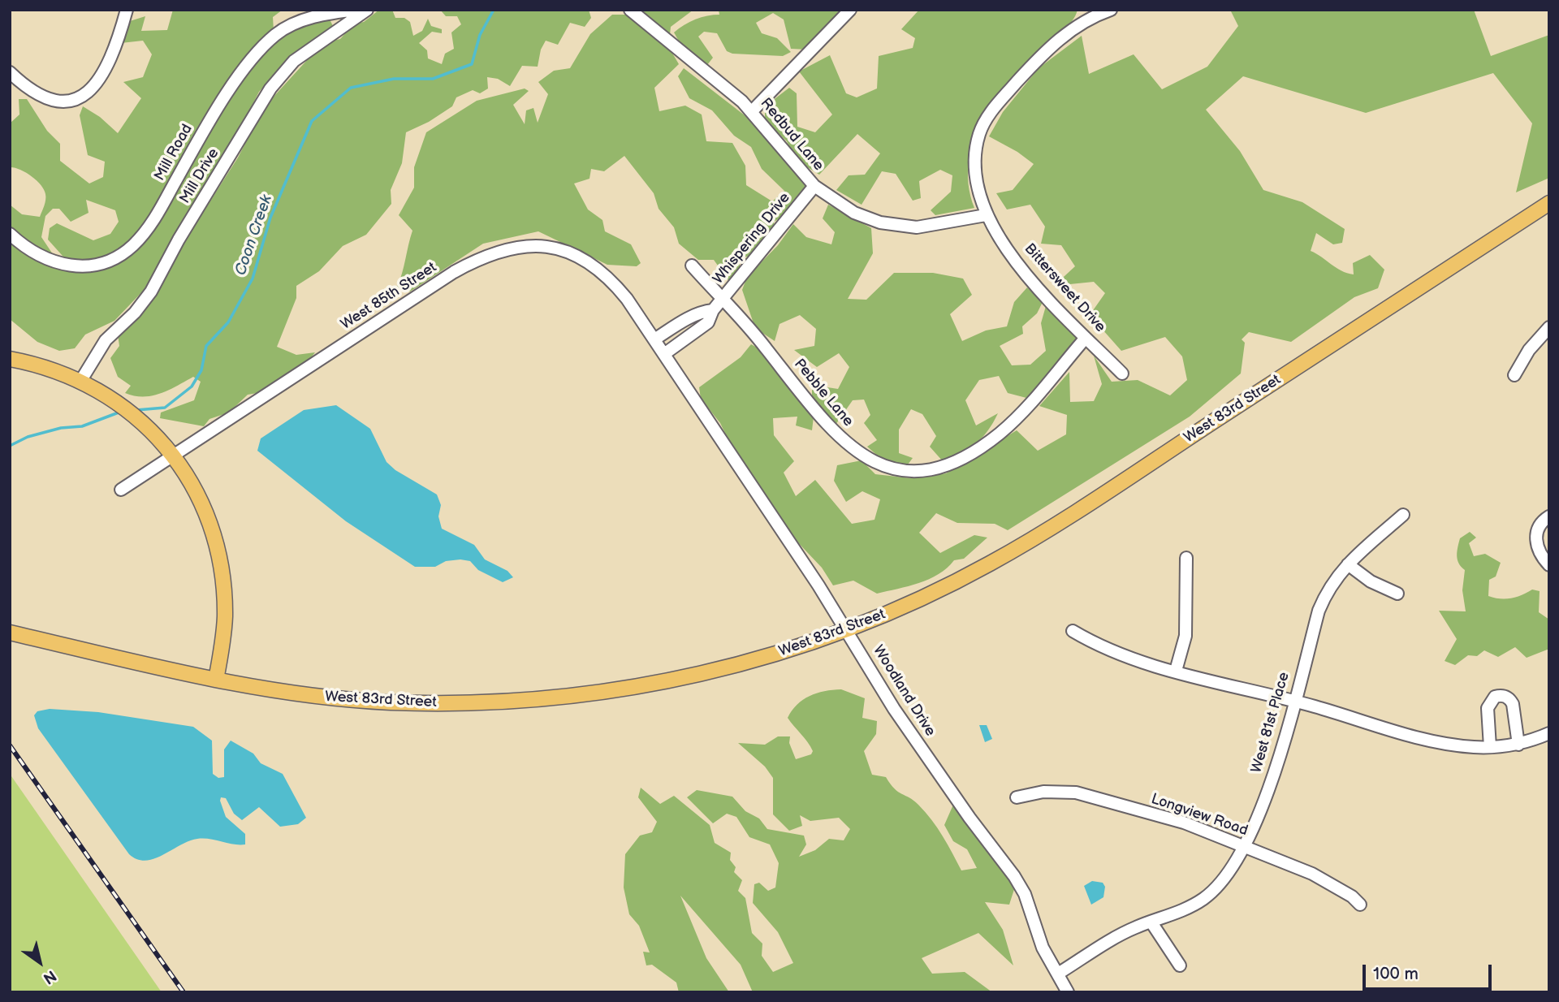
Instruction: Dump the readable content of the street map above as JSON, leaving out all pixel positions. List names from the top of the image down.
{
  "streets": {
    "main road": ["West 83rd Street"],
    "street": [
      "Redbud Lane",
      "Mill Road",
      "Mill Drive",
      "Whispering Drive",
      "Bittersweet Drive",
      "West 85th Street",
      "Pebble Lane",
      "Woodland Drive",
      "West 81st Place",
      "Longview Road"
    ]
  },
  "crossings": [
    ["Redbud Lane", "Whispering Drive"],
    ["Redbud Lane", "Bittersweet Drive"],
    ["Whispering Drive", "West 85th Street"],
    ["Whispering Drive", "Pebble Lane"],
    ["Whispering Drive", "Woodland Drive"],
    ["Bittersweet Drive", "Pebble Lane"],
    ["West 85th Street", "Woodland Drive"],
    ["West 83rd Street", "Woodland Drive"],
    ["Woodland Drive", "West 81st Place"],
    ["West 81st Place", "Longview Road"]
  ],
  "water": ["Coon Creek"],
  "scale_bar": "100 m",
  "north": "bottom right"
}
